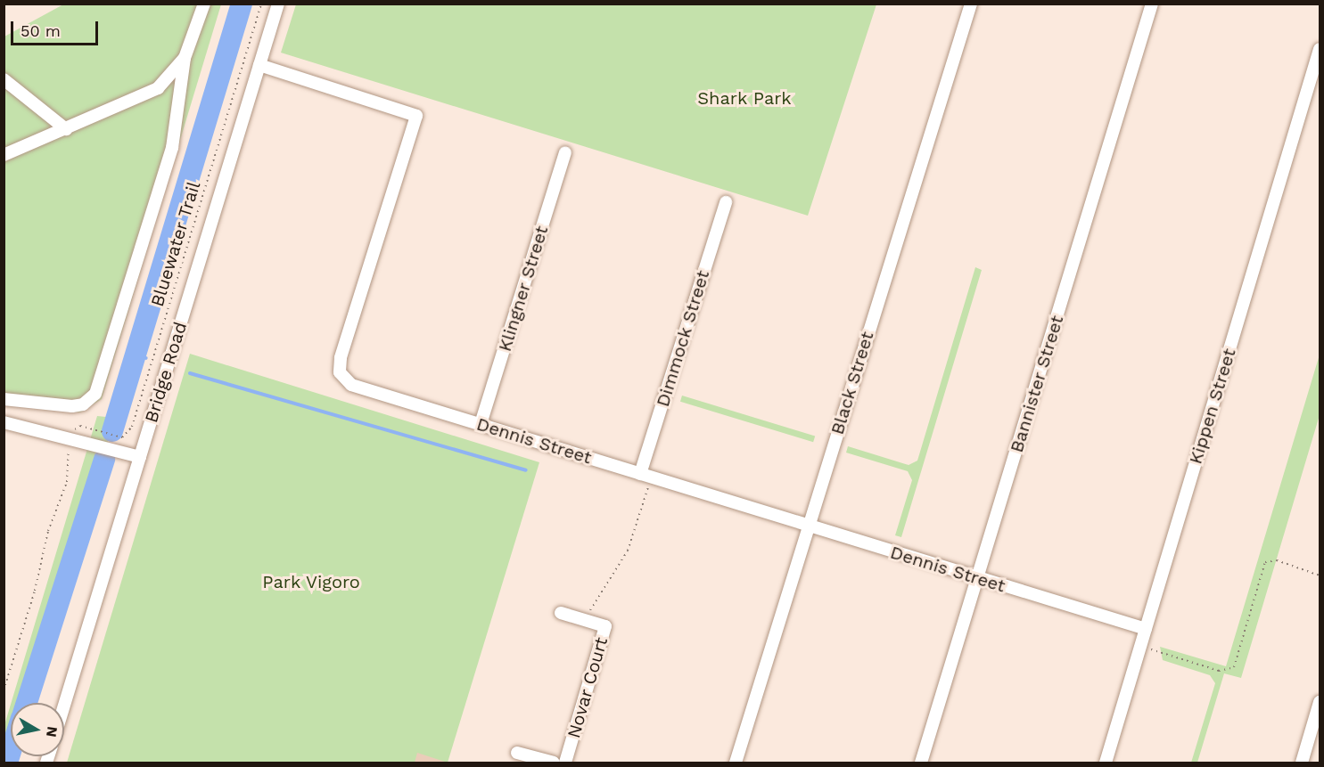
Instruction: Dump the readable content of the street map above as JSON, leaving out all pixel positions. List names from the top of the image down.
{
  "streets": {
    "street": [
      "Klingner Street",
      "Dimmock Street",
      "Bridge Road",
      "Black Street",
      "Bannister Street",
      "Kippen Street",
      "Dennis Street",
      "Novar Court"
    ],
    "path": ["Bluewater Trail"]
  },
  "crossings": [
    ["Klingner Street", "Dennis Street"],
    ["Dimmock Street", "Dennis Street"],
    ["Bridge Road", "Dennis Street"],
    ["Black Street", "Dennis Street"],
    ["Bannister Street", "Dennis Street"],
    ["Kippen Street", "Dennis Street"]
  ],
  "parks": ["Shark Park", "Park Vigoro"],
  "scale_bar": "50 m",
  "north": "right"
}
